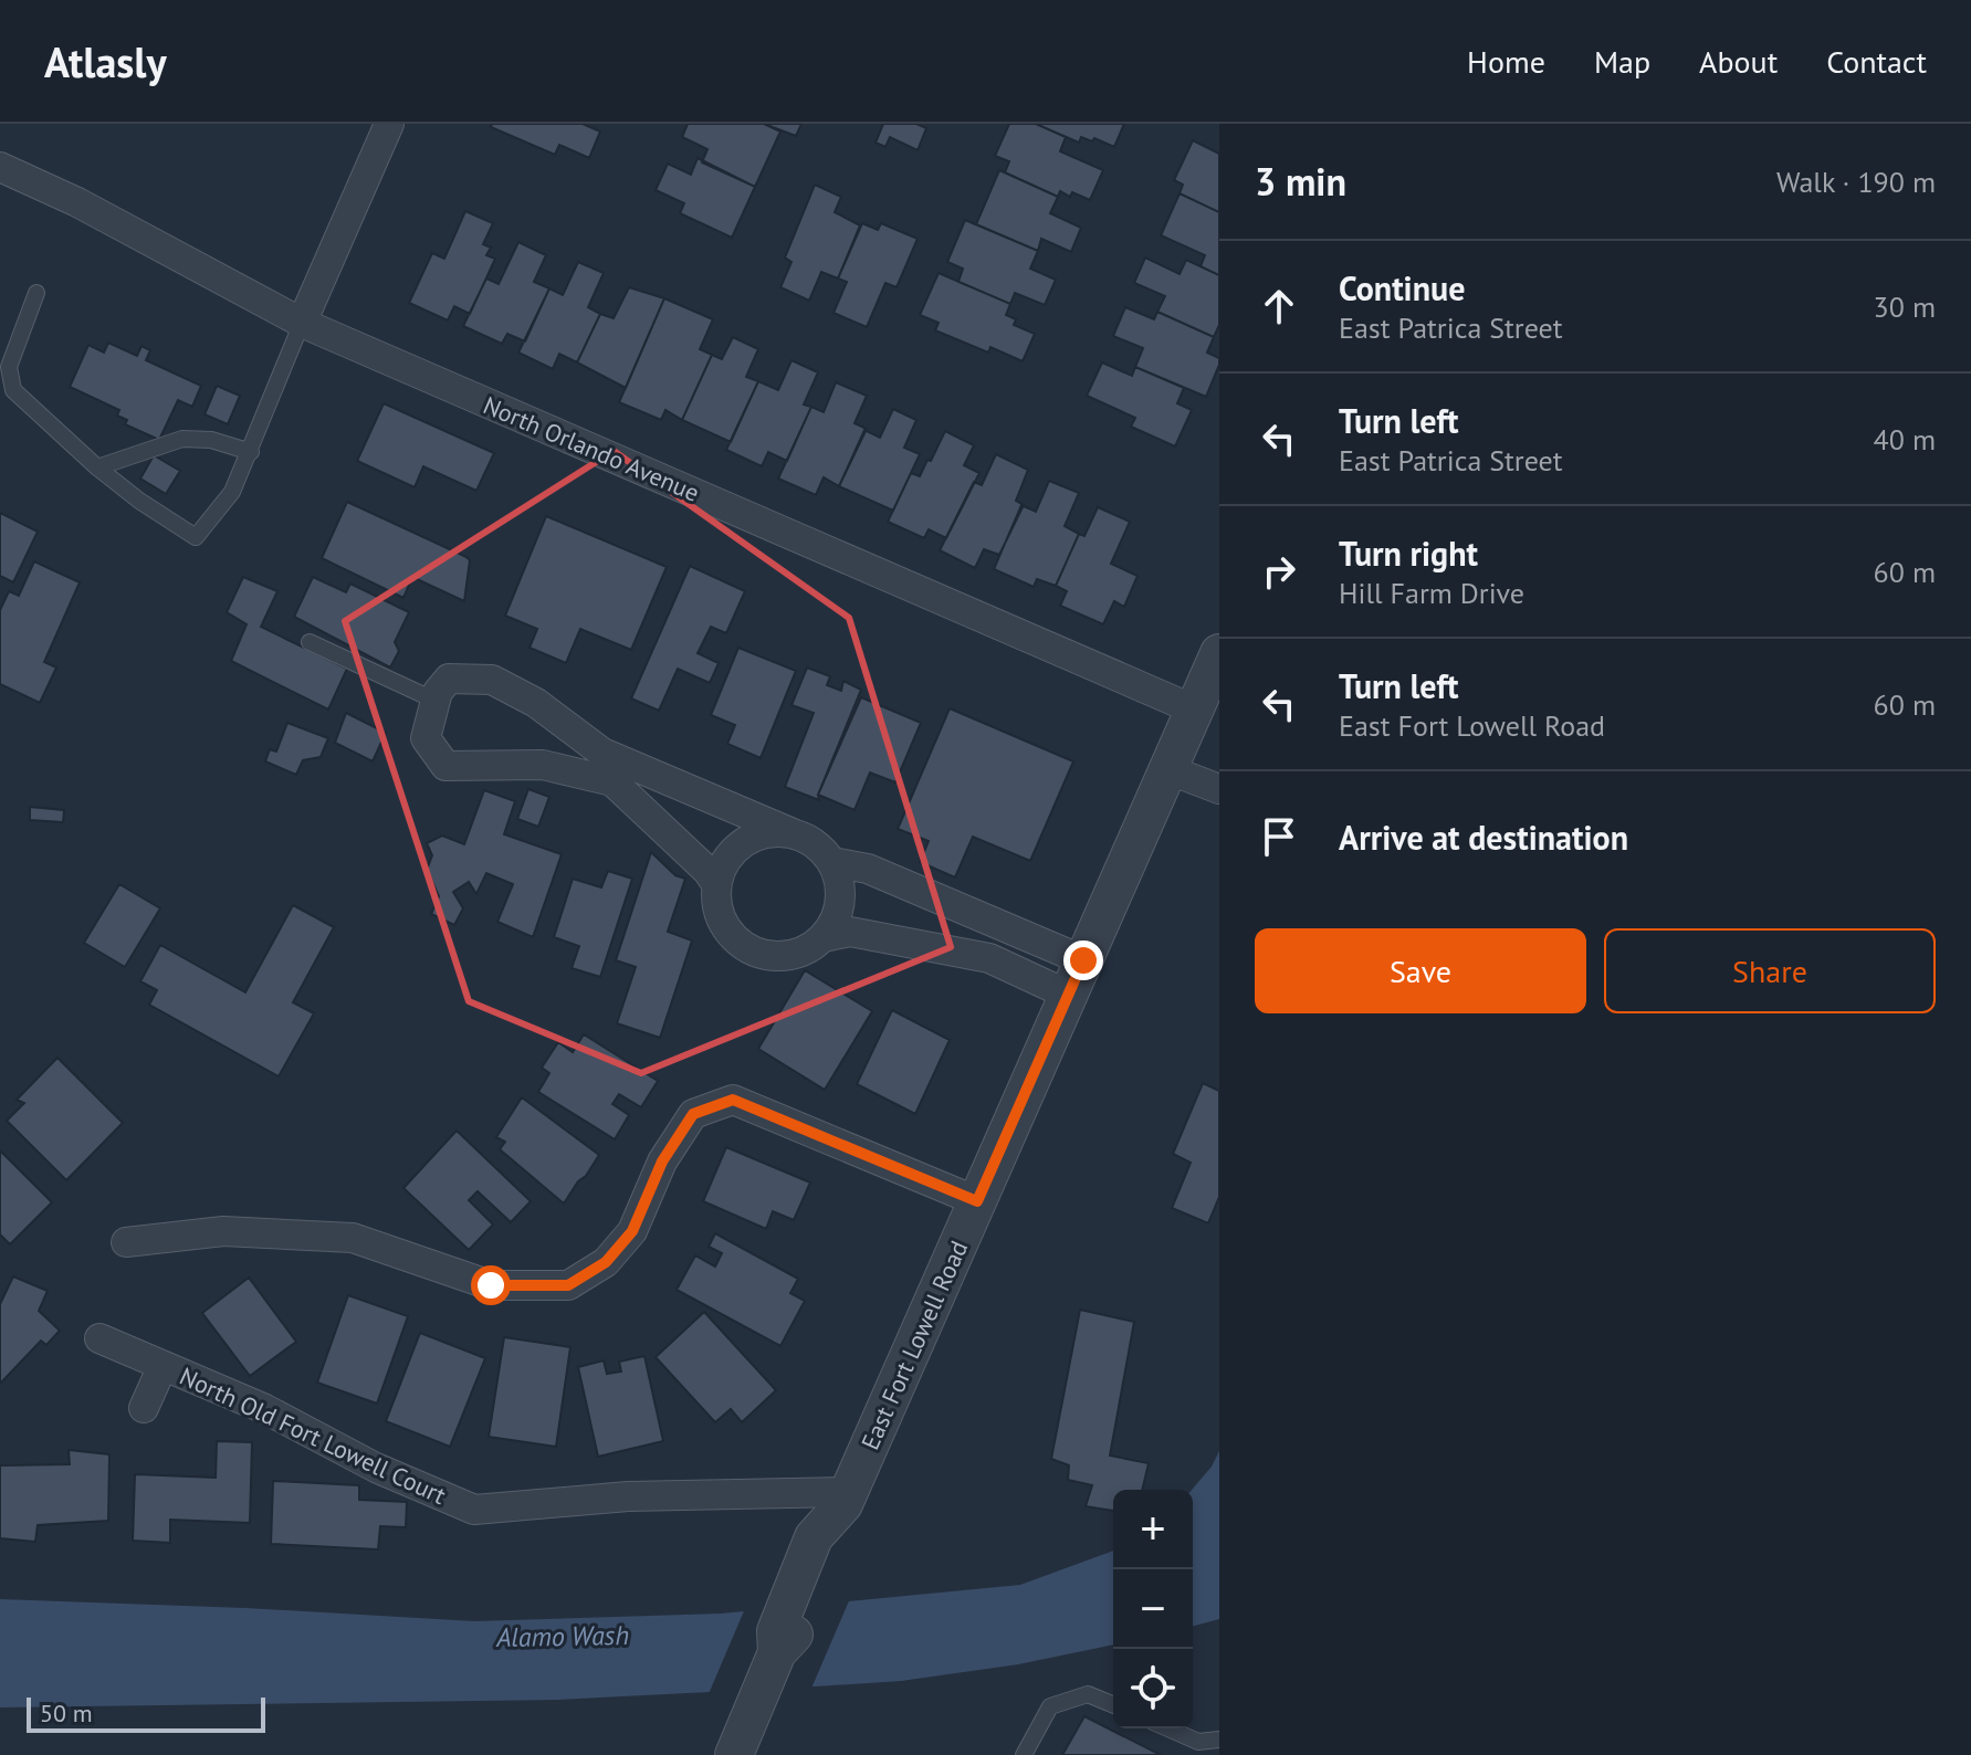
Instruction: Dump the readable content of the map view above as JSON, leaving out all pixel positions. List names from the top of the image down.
{
  "streets": {
    "street": ["North Orlando Avenue", "East Fort Lowell Road", "North Old Fort Lowell Court"]
  },
  "crossings": [
    ["North Orlando Avenue", "East Fort Lowell Road"],
    ["East Fort Lowell Road", "North Old Fort Lowell Court"]
  ],
  "water": ["Alamo Wash"],
  "scale_bar": "50 m",
  "page": {
    "header": "Atlasly",
    "nav": [
      "Home",
      "Map",
      "About",
      "Contact"
    ],
    "heading": ["3 min", "Walk · 190 m"],
    "list": [
      ["Continue", "East Patrica Street", "30 m"],
      ["Turn left", "East Patrica Street", "40 m"],
      ["Turn right", "Hill Farm Drive", "60 m"],
      ["Turn left", "East Fort Lowell Road", "60 m"],
      "Arrive at destination"
    ],
    "buttons": ["Save", "Share"],
    "map_buttons": ["+", "−"],
    "scale": "50 m"
  }
}
